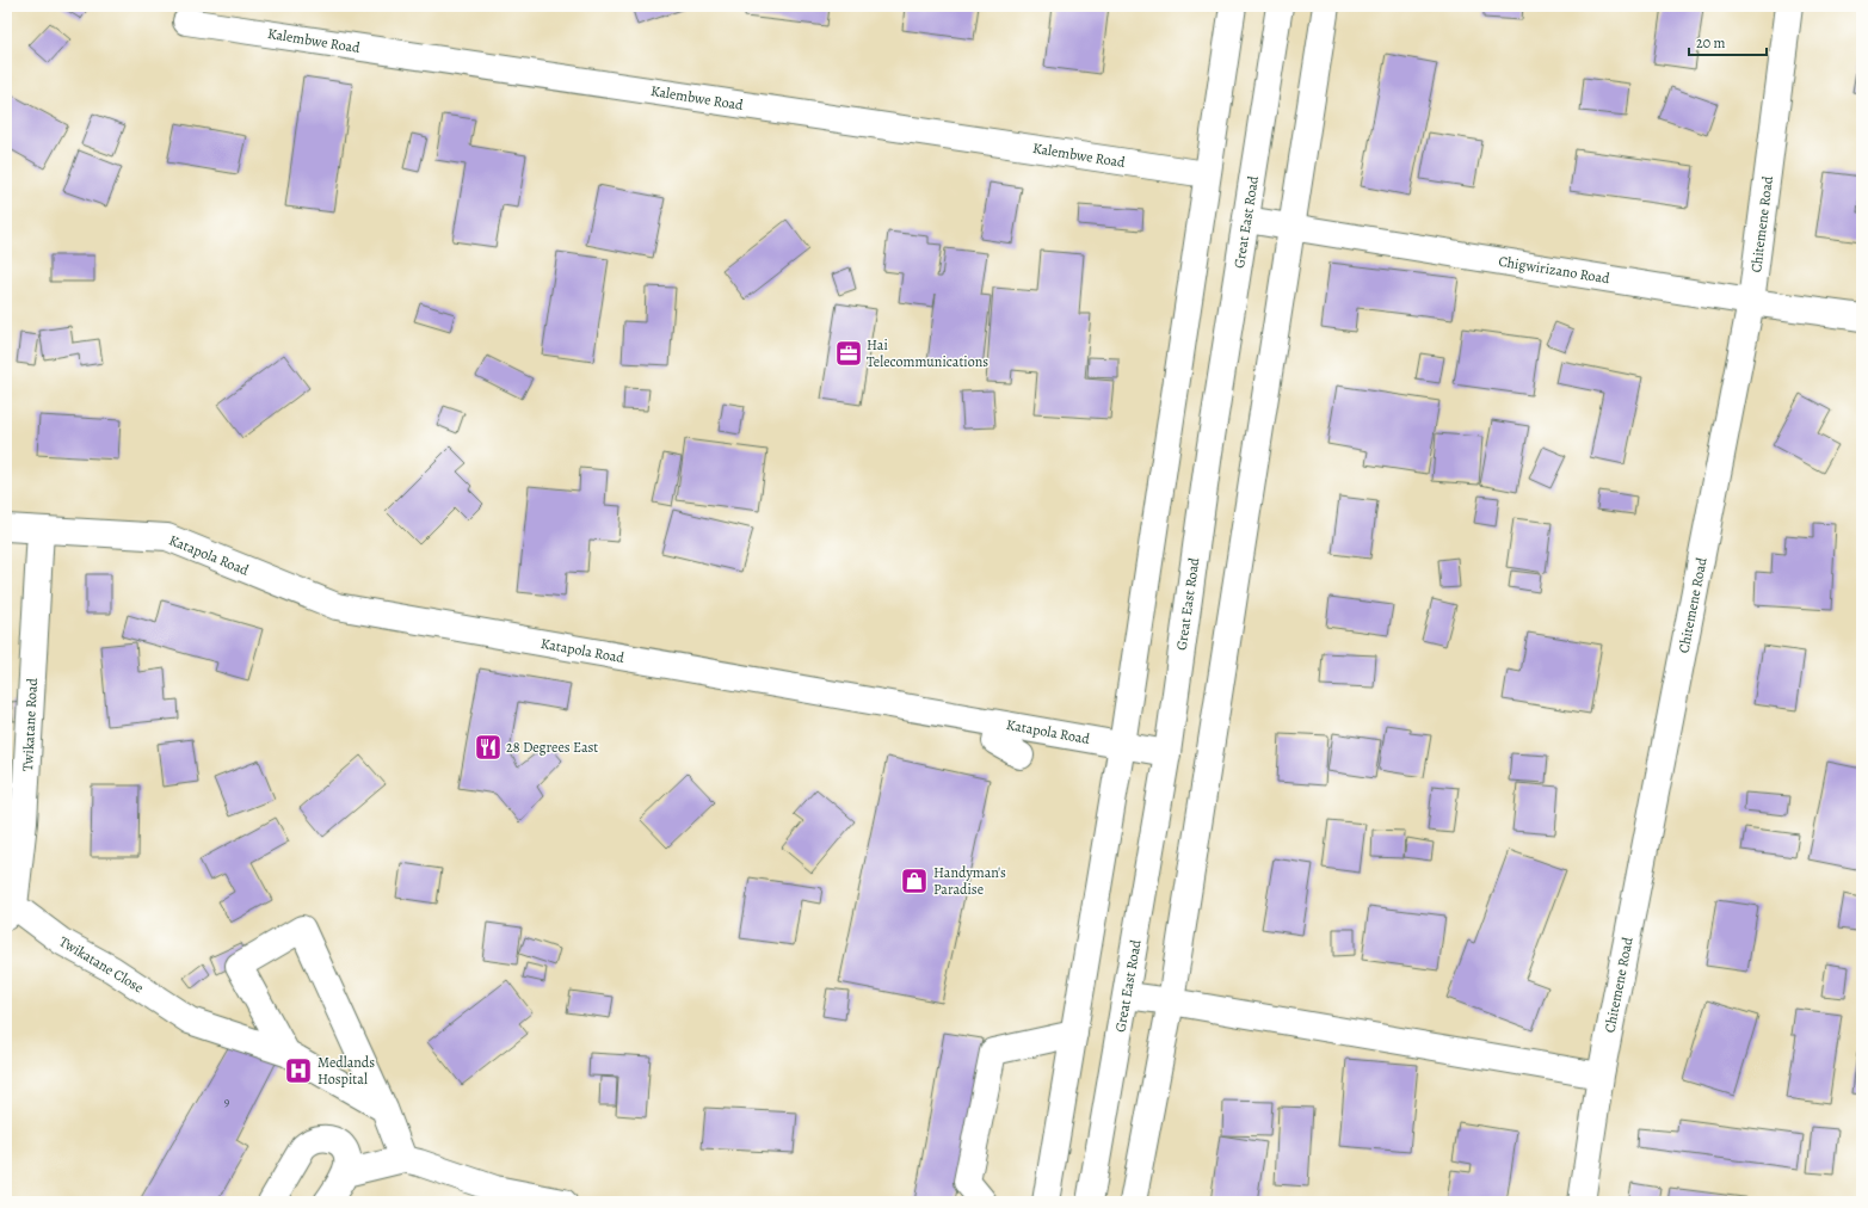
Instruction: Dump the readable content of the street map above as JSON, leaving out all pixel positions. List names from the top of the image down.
{
  "streets": {
    "street": [
      "Kalembwe Road",
      "Great East Road",
      "Chitemene Road",
      "Chigwirizano Road",
      "Katapola Road",
      "Twikatane Road",
      "Twikatane Close"
    ]
  },
  "crossings": [
    ["Great East Road", "Chigwirizano Road"],
    ["Great East Road", "Katapola Road"],
    ["Chitemene Road", "Chigwirizano Road"],
    ["Katapola Road", "Twikatane Road"],
    ["Twikatane Road", "Twikatane Close"]
  ],
  "places": {
    "office": ["Hai Telecommunications"],
    "restaurant": ["28 Degrees East"],
    "shop": ["Handyman's Paradise"],
    "hospital": ["Medlands Hospital"]
  },
  "house_numbers": ["9"],
  "scale_bar": "20 m"
}
